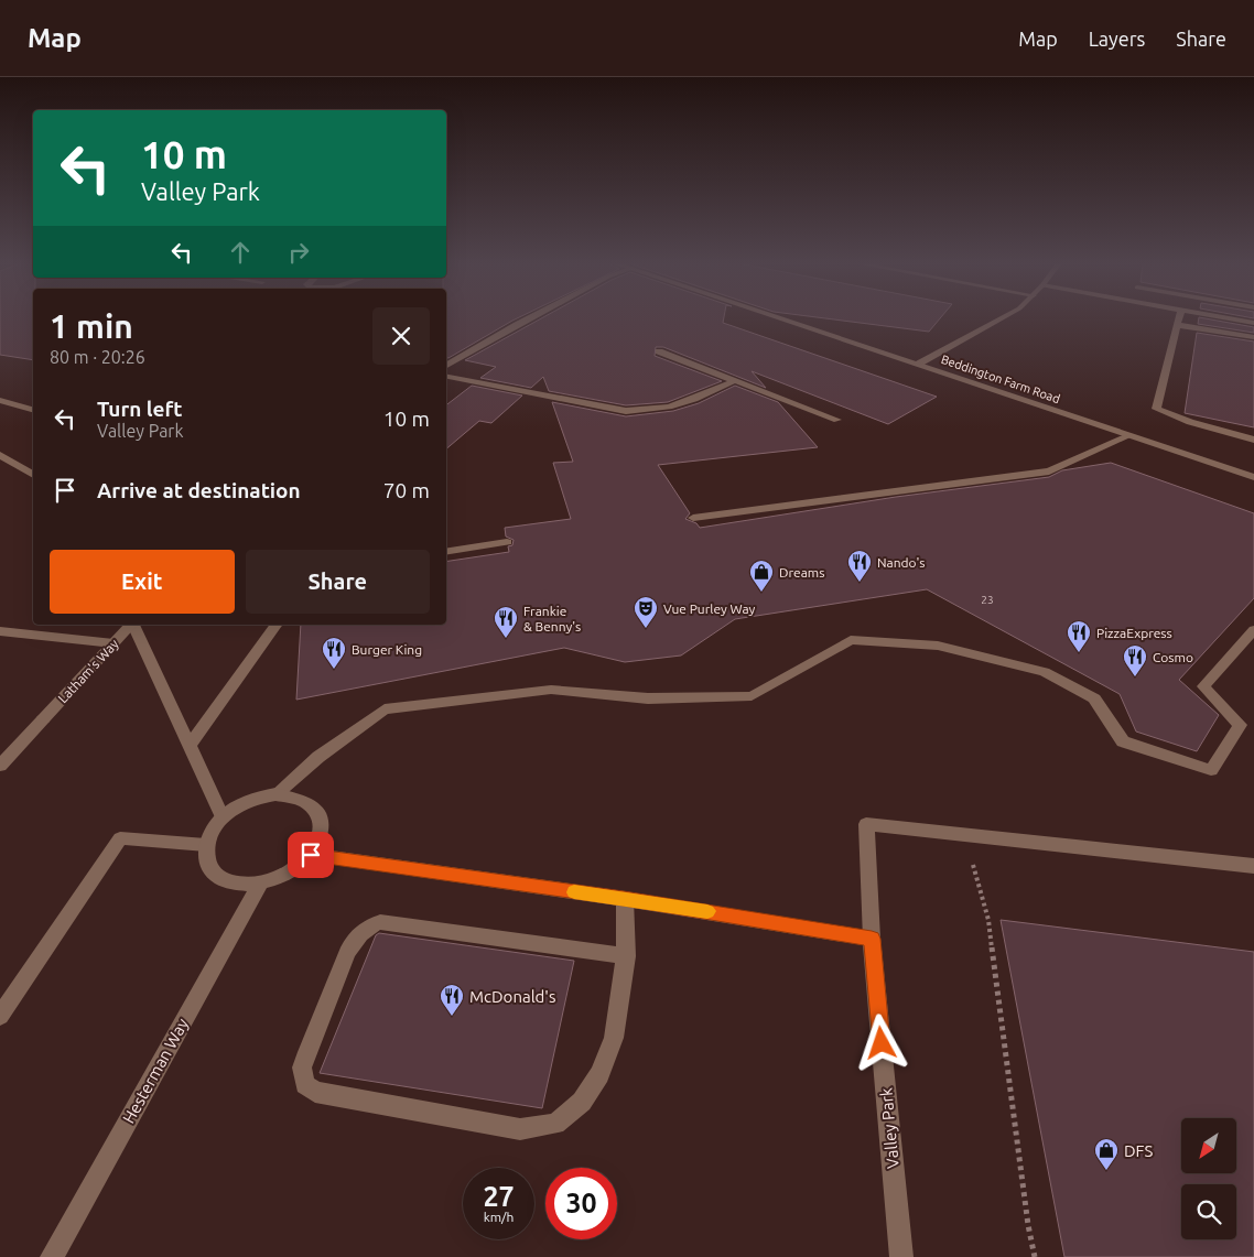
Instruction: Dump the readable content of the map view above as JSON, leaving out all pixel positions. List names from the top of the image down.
{
  "streets": {
    "street": [
      "Beddington Farm Road",
      "Latham's Way",
      "Hesterman Way",
      "Valley Park"
    ]
  },
  "places": {
    "restaurant": [
      "Nando's",
      "Frankie & Benny's",
      "PizzaExpress",
      "Burger King",
      "Cosmo",
      "McDonald's"
    ],
    "shop": ["Dreams", "DFS"],
    "theatre": ["Vue Purley Way"]
  },
  "house_numbers": ["23"],
  "north": "bottom left",
  "page": {
    "header": "Map",
    "nav": ["Map", "Layers", "Share"],
    "turn": ["10 m", "Valley Park"],
    "heading": ["1 min", "80 m · 20:26"],
    "list": [
      {
        "name": "Turn left",
        "note": "Valley Park",
        "value": "10 m"
      },
      {
        "name": "Arrive at destination",
        "value": "70 m"
      }
    ],
    "buttons": ["Exit", "Share"],
    "speed": "27 km/h",
    "limit": "30"
  }
}
